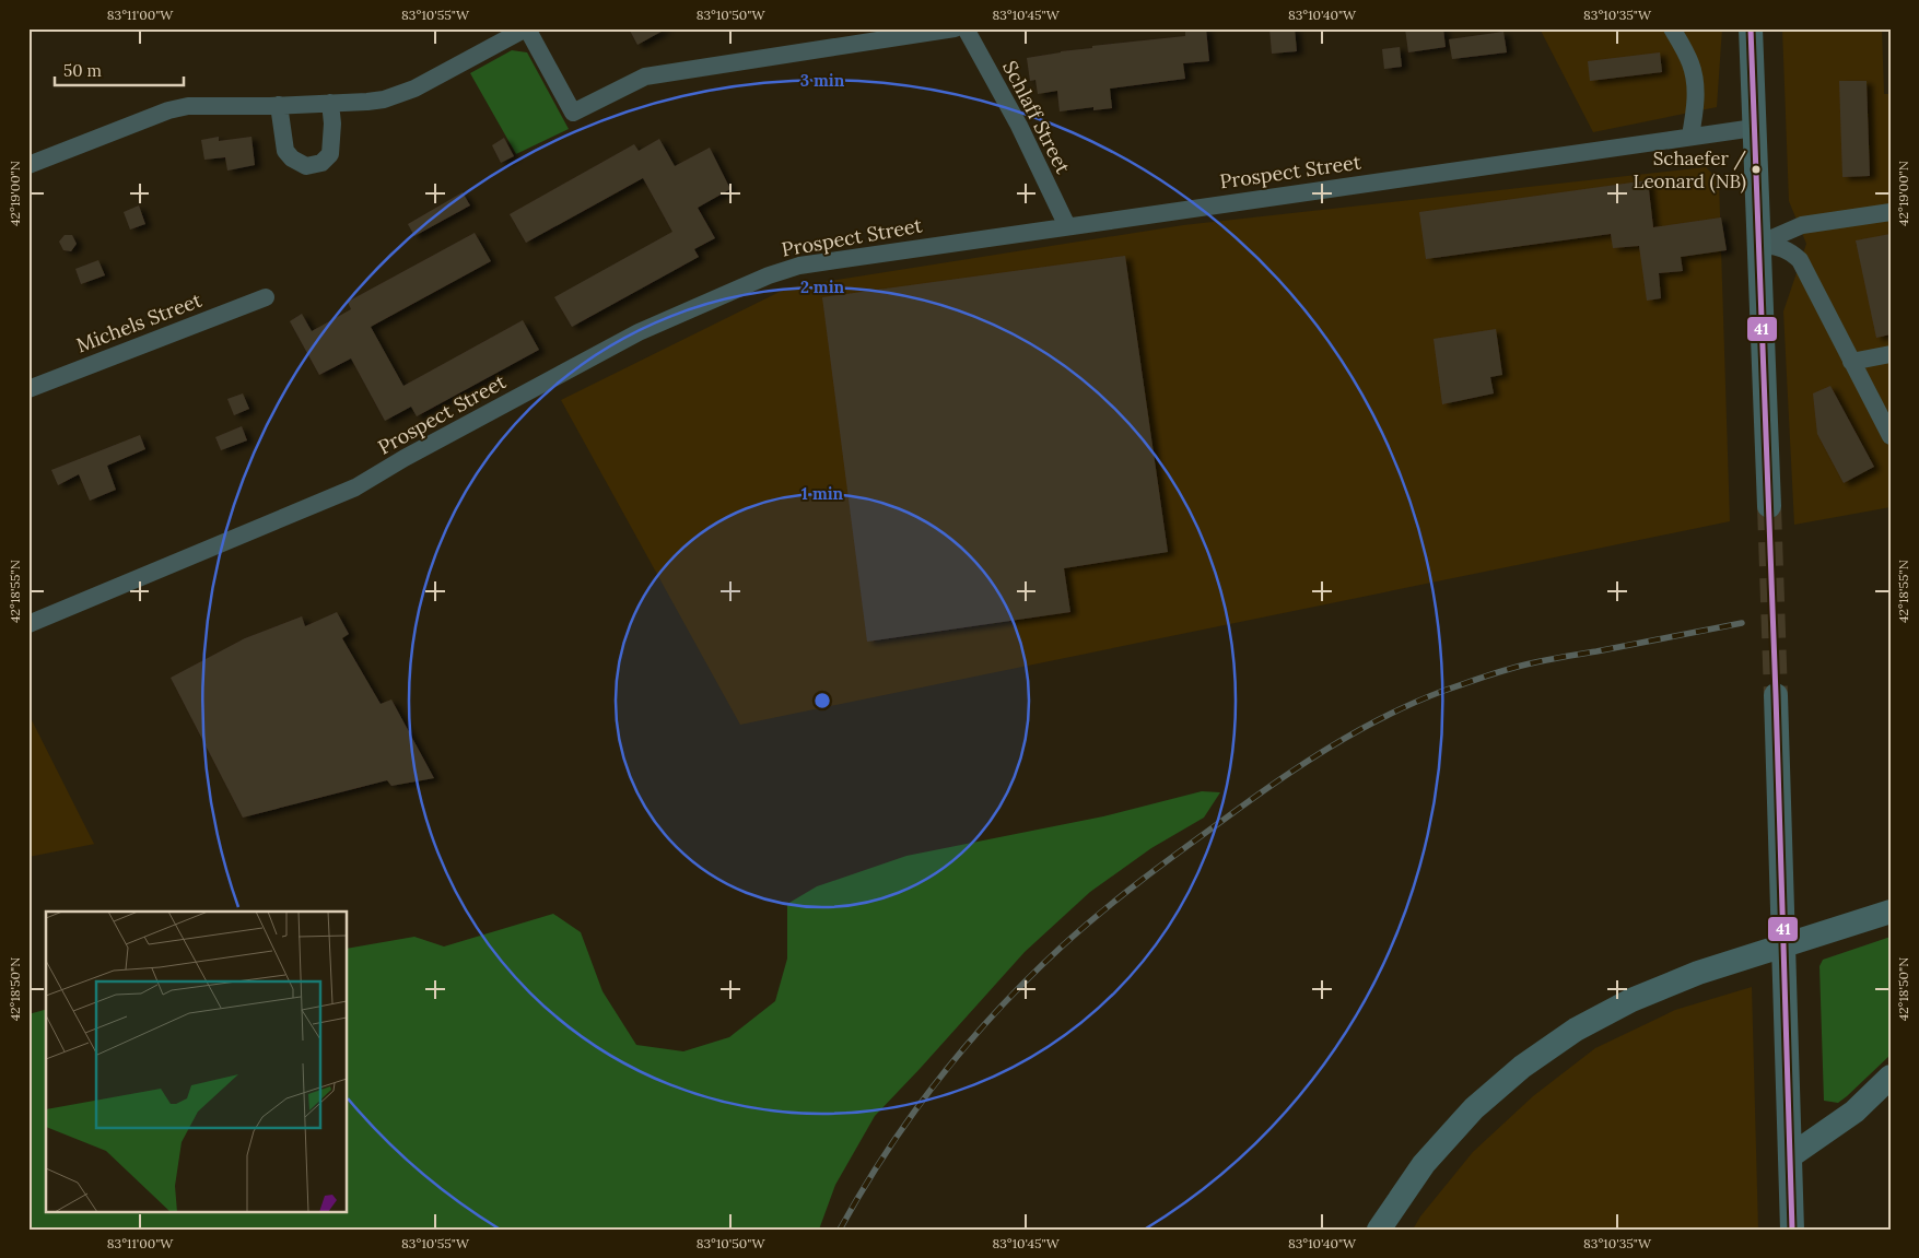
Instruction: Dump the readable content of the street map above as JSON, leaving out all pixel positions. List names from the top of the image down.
{
  "streets": {
    "street": ["Schlaff Street", "Prospect Street", "Michels Street"]
  },
  "crossings": [
    ["Schlaff Street", "Prospect Street"]
  ],
  "places": ["Schaefer / Leonard (NB)"],
  "lines": ["transit line 41"],
  "scale_bar": "50 m",
  "coordinates": [
    "83°11'00\"W",
    "83°10'55\"W",
    "83°10'50\"W",
    "83°10'45\"W",
    "83°10'40\"W",
    "83°10'35\"W",
    "42°19'00\"N",
    "42°18'55\"N",
    "42°18'50\"N"
  ],
  "rings": ["3 min", "2 min", "1 min"]
}
